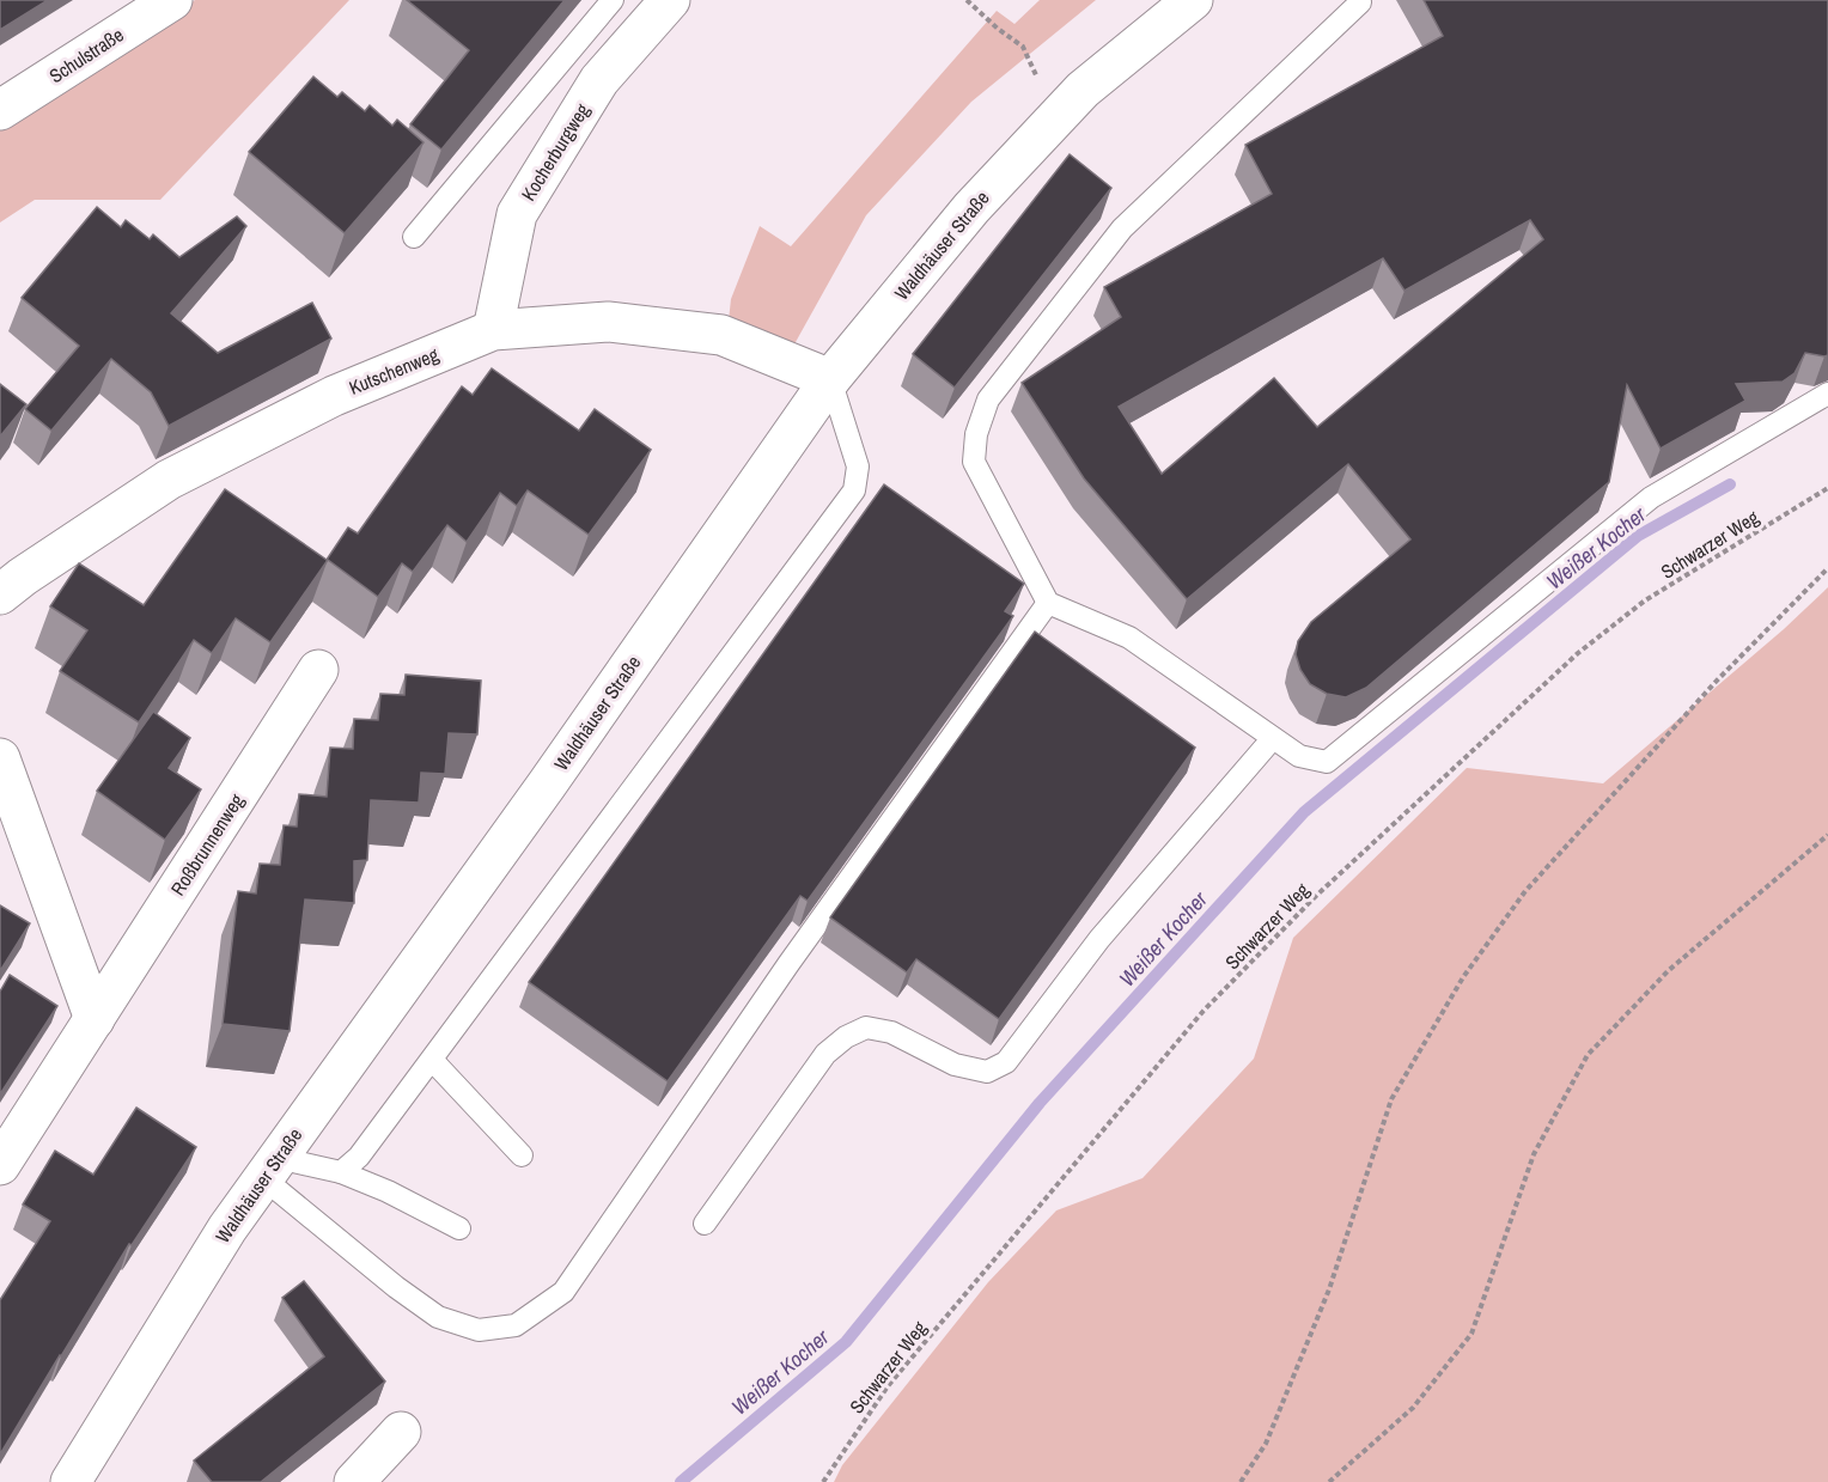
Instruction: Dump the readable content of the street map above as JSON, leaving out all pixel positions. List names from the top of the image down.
{
  "streets": {
    "street": [
      "Schulstraße",
      "Kocherburgweg",
      "Waldhäuser Straße",
      "Kutschenweg",
      "Roßbrunnenweg"
    ],
    "path": ["Schwarzer Weg"]
  },
  "crossings": [
    ["Kocherburgweg", "Kutschenweg"],
    ["Waldhäuser Straße", "Kutschenweg"]
  ],
  "water": ["Weißer Kocher"]
}
